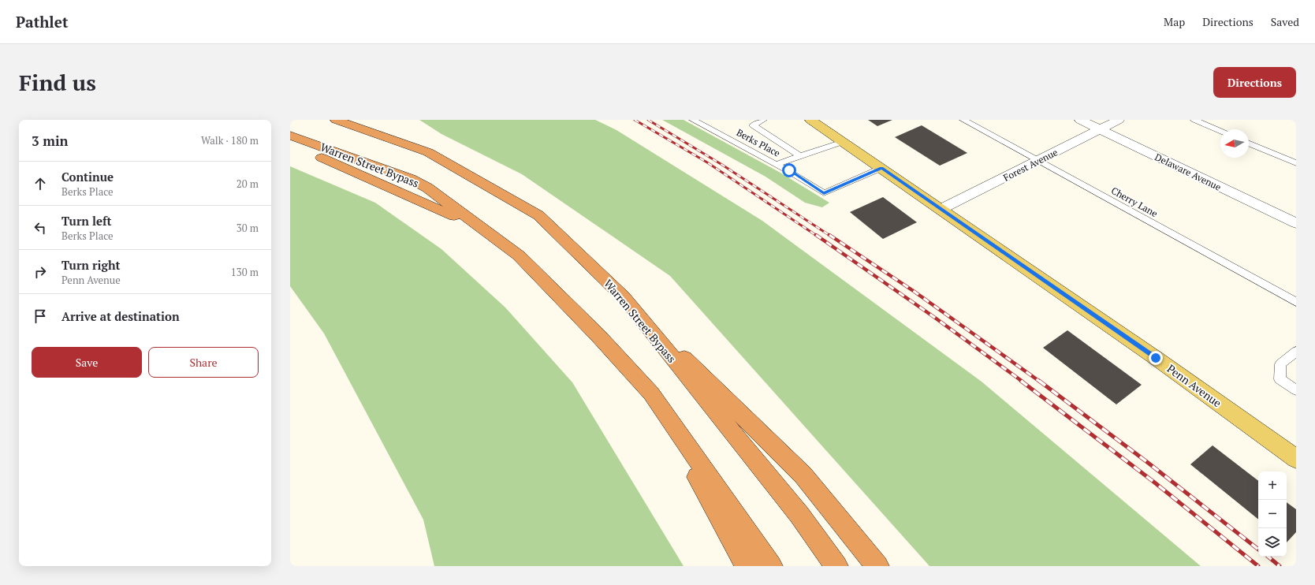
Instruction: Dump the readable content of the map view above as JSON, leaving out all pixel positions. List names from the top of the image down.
{
  "streets": {
    "highway": ["Warren Street Bypass"],
    "main road": ["Penn Avenue"],
    "street": ["Forest Avenue", "Delaware Avenue"],
    "lane": ["Berks Place", "Cherry Lane"]
  },
  "crossings": [
    ["Berks Place", "Penn Avenue"],
    ["Forest Avenue", "Delaware Avenue"],
    ["Forest Avenue", "Cherry Lane"],
    ["Forest Avenue", "Penn Avenue"]
  ],
  "north": "left",
  "page": {
    "header": "Pathlet",
    "nav": ["Map", "Directions", "Saved"],
    "buttons": [
      "Directions",
      ["Save", "Share"]
    ],
    "title": "Find us",
    "heading": ["3 min", "Walk · 180 m"],
    "list": [
      ["Continue", "Berks Place", "20 m"],
      ["Turn left", "Berks Place", "30 m"],
      ["Turn right", "Penn Avenue", "130 m"],
      "Arrive at destination"
    ],
    "map_buttons": ["+", "−"]
  }
}
